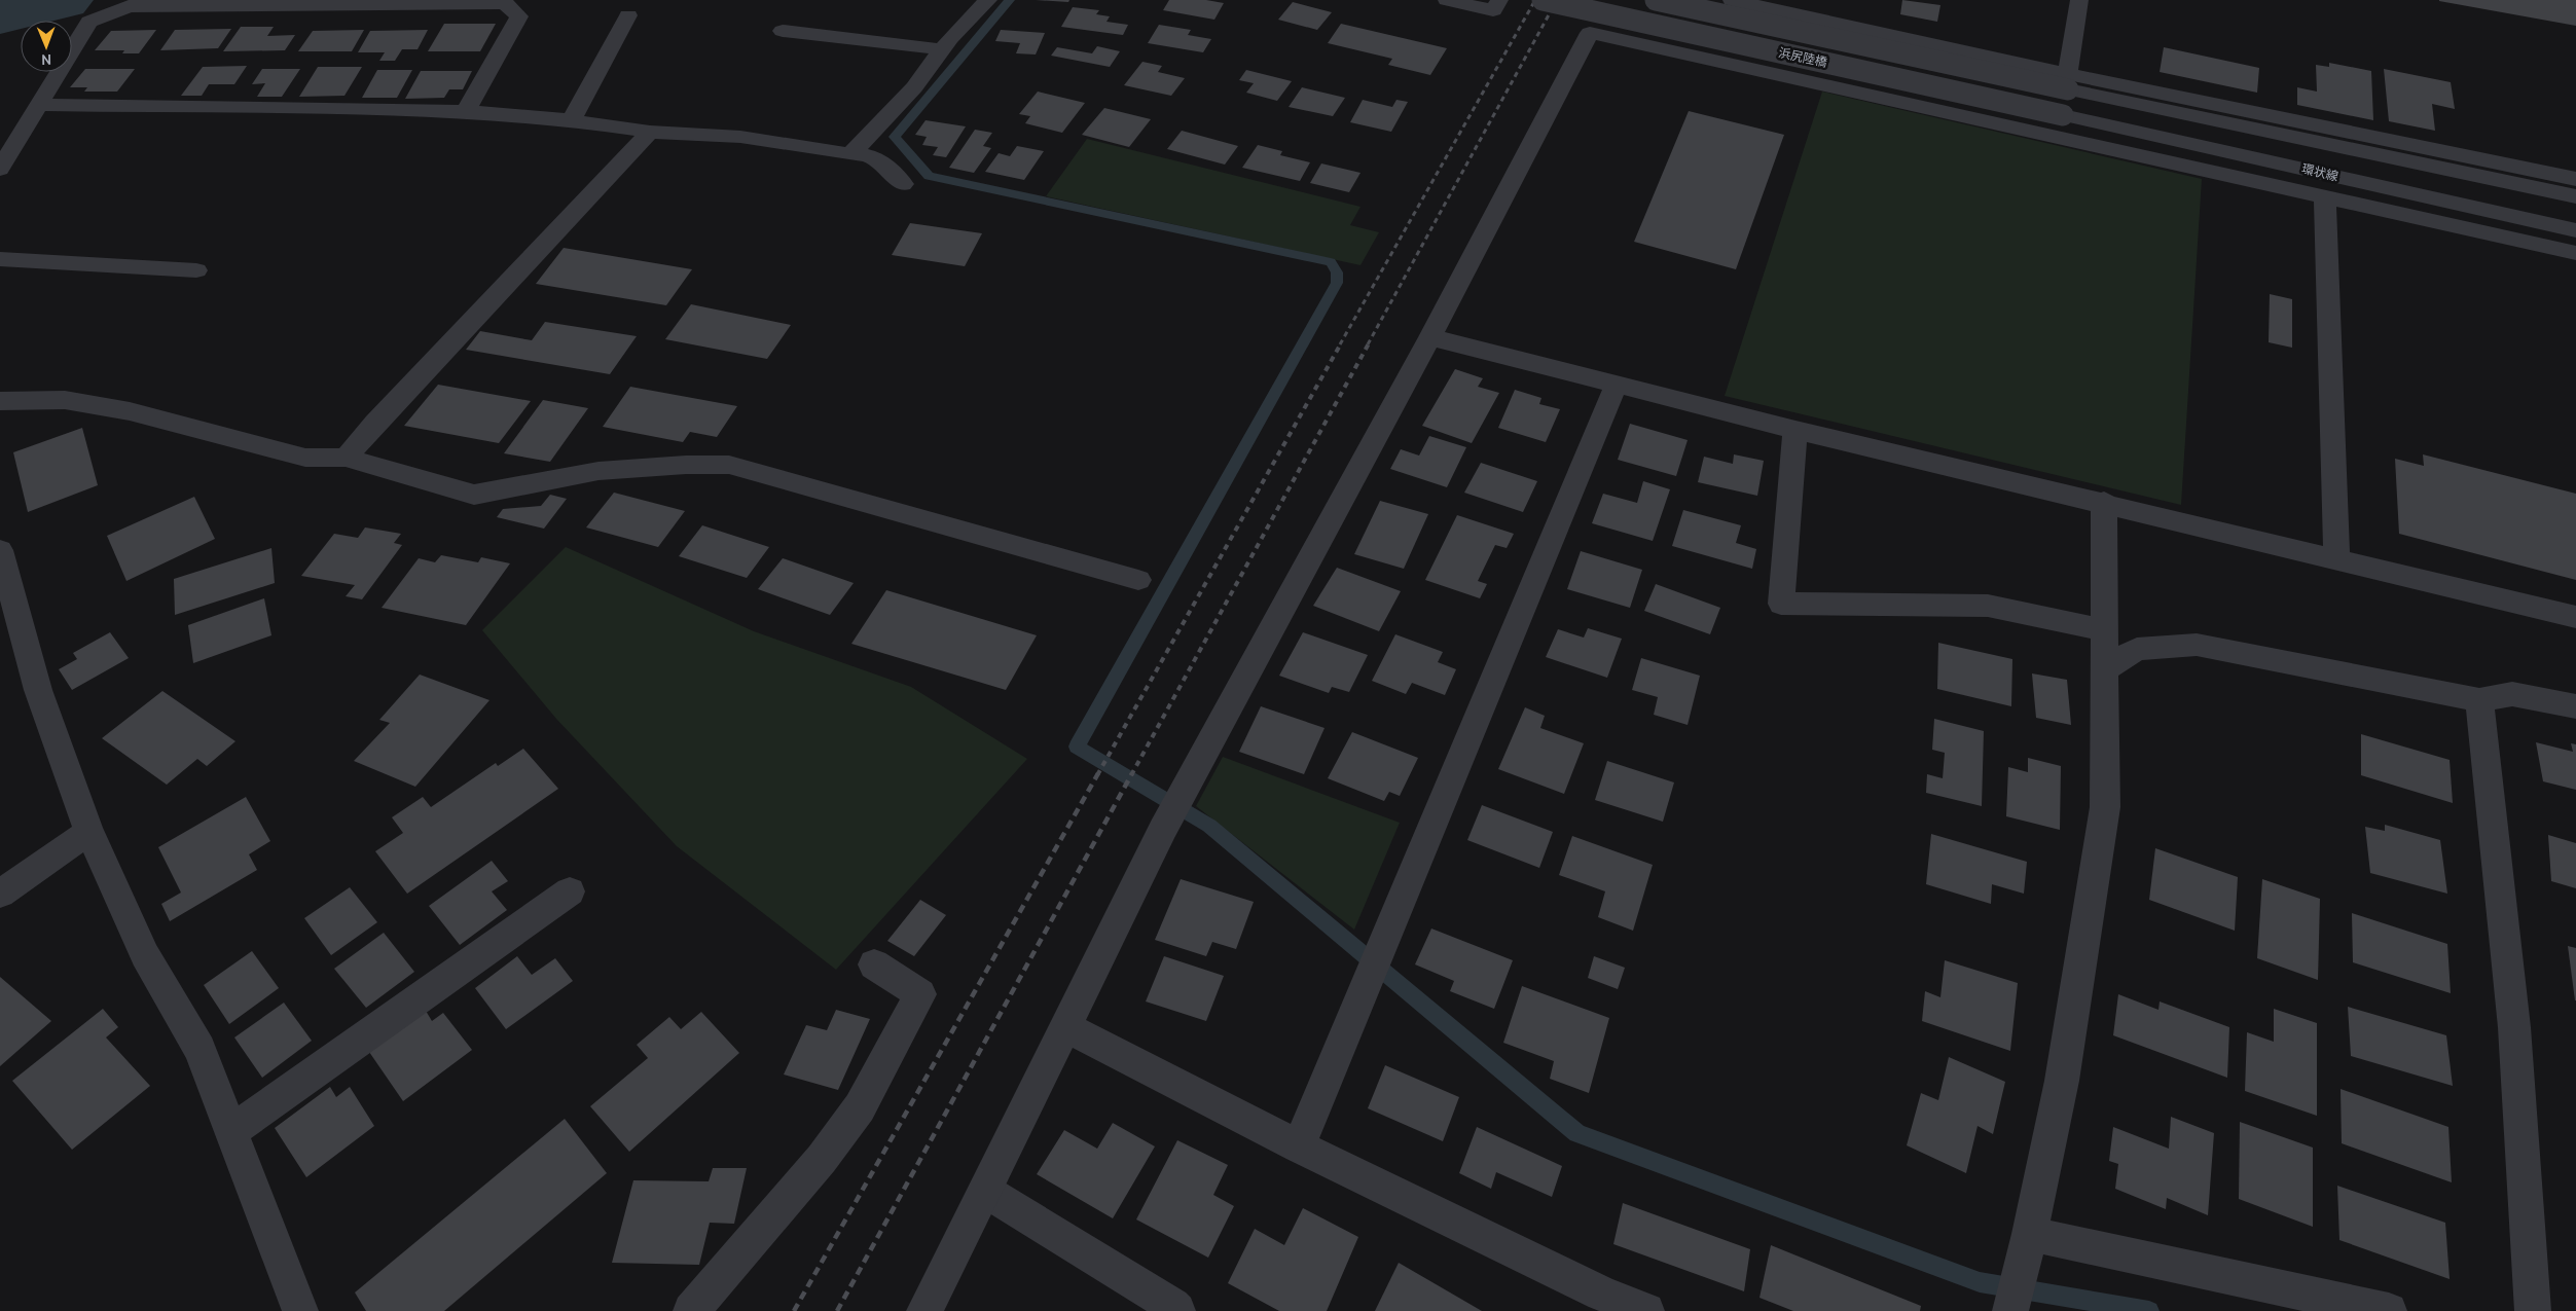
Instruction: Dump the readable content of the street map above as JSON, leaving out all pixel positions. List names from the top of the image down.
{
  "streets": {
    "street": ["浜尻陸橋", "環状線"]
  },
  "crossings": [
    ["浜尻陸橋", "環状線"]
  ],
  "north": "bottom"
}
